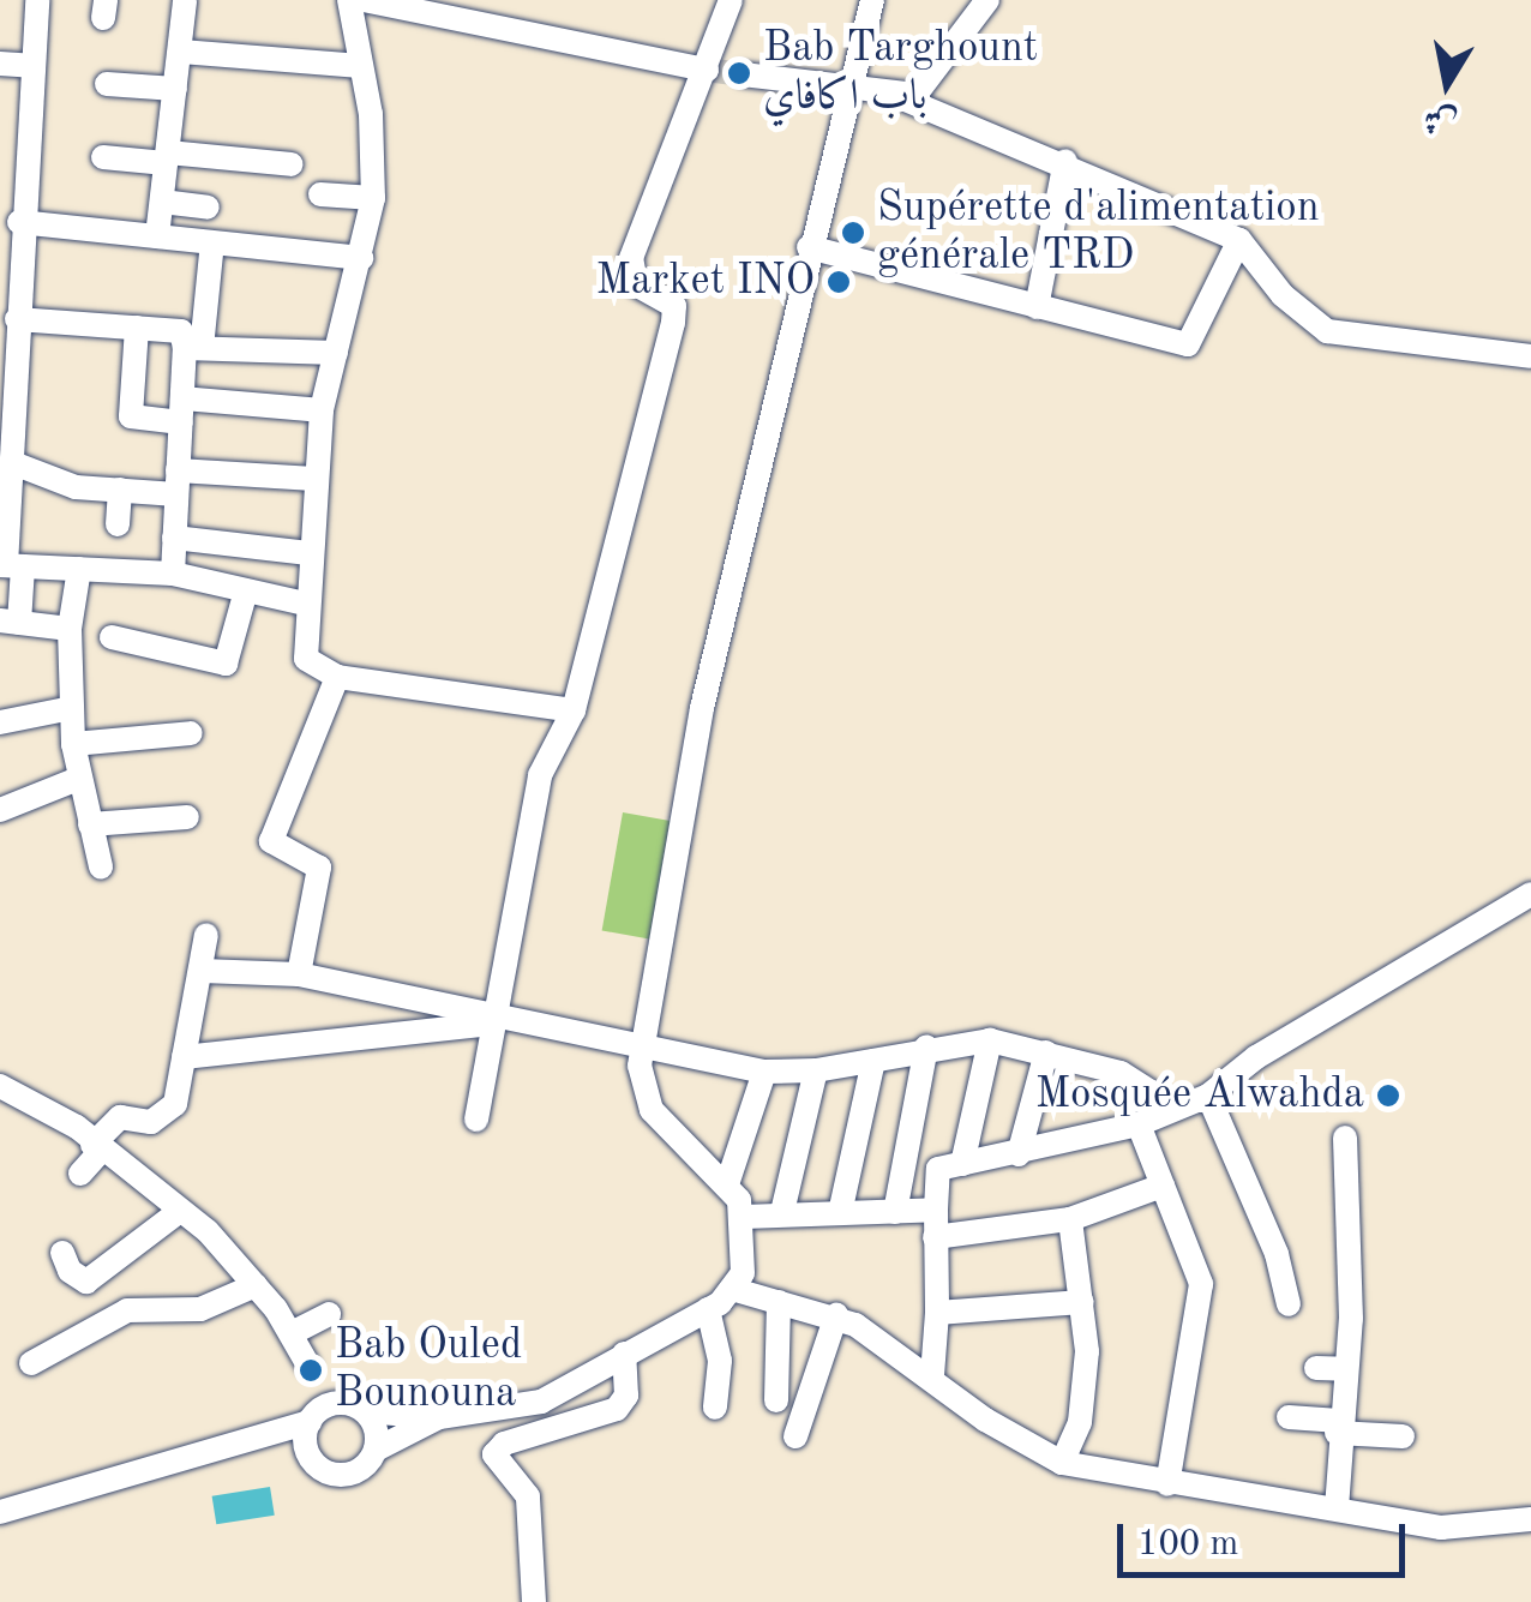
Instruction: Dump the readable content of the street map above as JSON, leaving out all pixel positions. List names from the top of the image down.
{
  "places": [
    "Bab Targhount باب اكافاي",
    "Supérette d'alimentation générale TRD",
    "Market INO",
    "Mosquée Alwahda",
    "Bab Ouled Bounouna"
  ],
  "scale_bar": "100 m",
  "north": "bottom"
}
